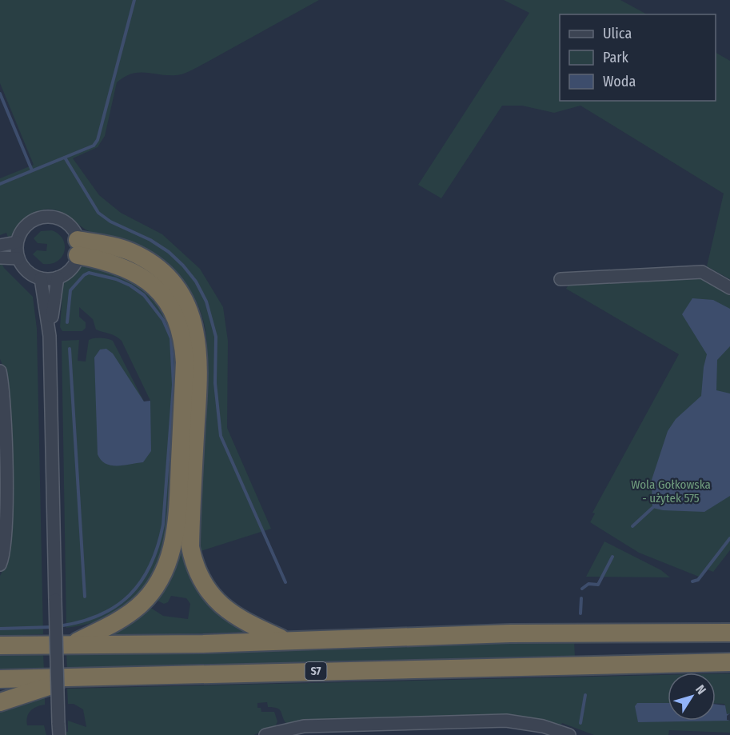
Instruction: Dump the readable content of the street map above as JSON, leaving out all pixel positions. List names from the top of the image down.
{
  "streets": {
    "highway": ["S7"]
  },
  "parks": ["Wola Gołkowska - użytek 575"],
  "legend": ["Ulica", "Park", "Woda"],
  "north": "top right"
}
